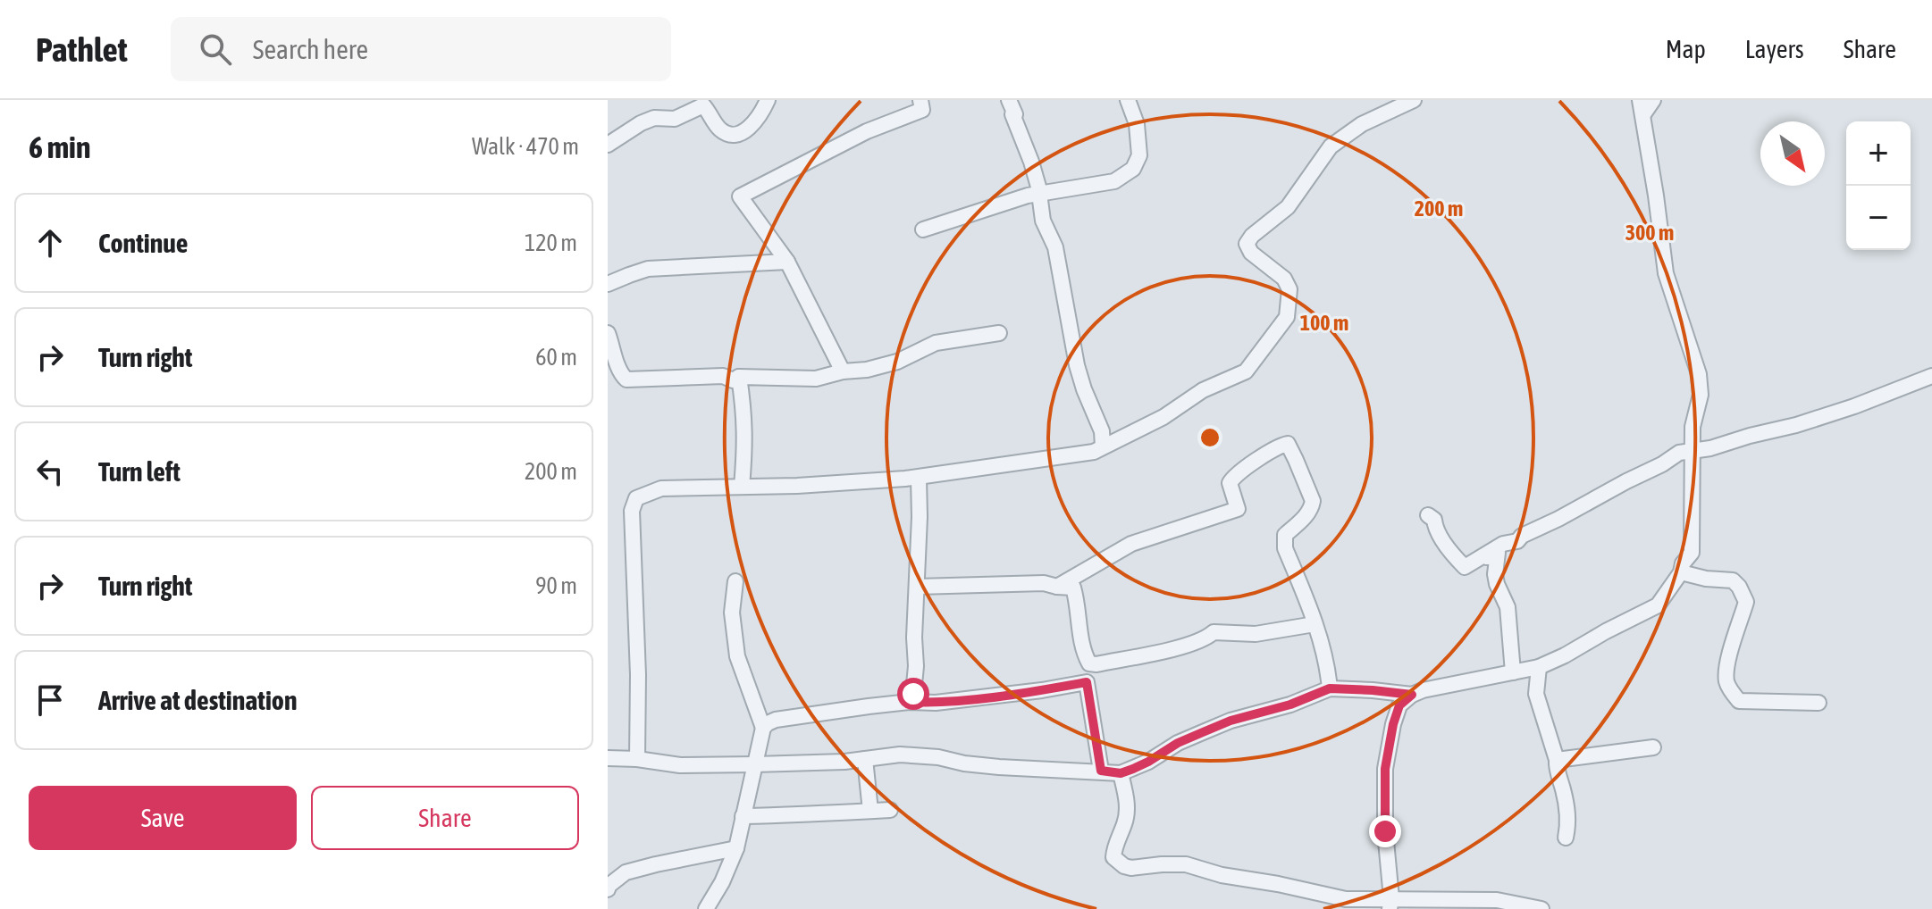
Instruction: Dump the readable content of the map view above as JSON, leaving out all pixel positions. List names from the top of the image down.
{
  "north": "bottom right",
  "page": {
    "header": "Pathlet",
    "search": "Search here",
    "nav": ["Map", "Layers", "Share"],
    "heading": ["6 min", "Walk · 470 m"],
    "map_buttons": ["+", "−"],
    "list": [
      ["Continue", "120 m"],
      ["Turn right", "60 m"],
      ["Turn left", "200 m"],
      ["Turn right", "90 m"],
      "Arrive at destination"
    ],
    "buttons": ["Save", "Share"]
  },
  "rings": ["200 m", "300 m", "100 m"]
}
